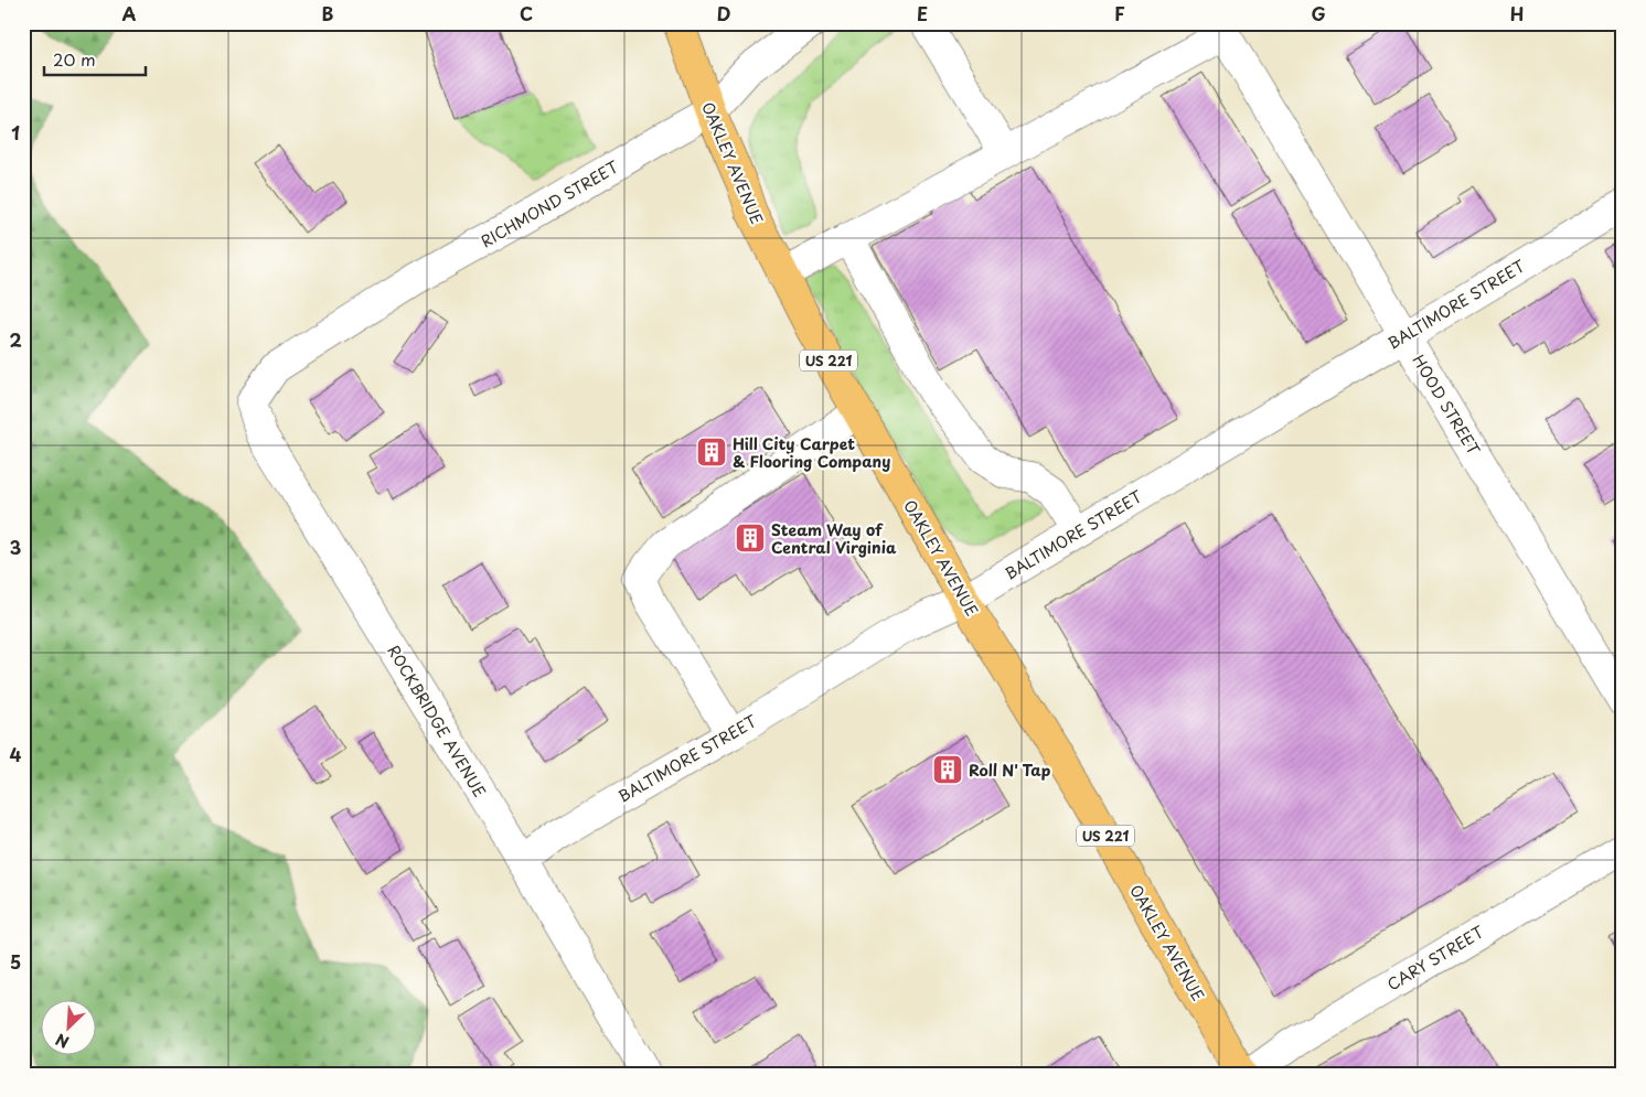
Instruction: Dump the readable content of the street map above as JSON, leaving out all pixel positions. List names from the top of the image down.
{
  "streets": {
    "main road": ["OAKLEY AVENUE", "US 221"],
    "street": [
      "RICHMOND STREET",
      "BALTIMORE STREET",
      "HOOD STREET",
      "ROCKBRIDGE AVENUE",
      "CARY STREET"
    ]
  },
  "crossings": [
    ["OAKLEY AVENUE", "RICHMOND STREET"],
    ["OAKLEY AVENUE", "BALTIMORE STREET"],
    ["RICHMOND STREET", "ROCKBRIDGE AVENUE"],
    ["BALTIMORE STREET", "HOOD STREET"],
    ["BALTIMORE STREET", "ROCKBRIDGE AVENUE"]
  ],
  "places": {
    "building": ["Hill City Carpet & Flooring Company", "Steam Way of Central Virginia", "Roll N' Tap"]
  },
  "scale_bar": "20 m",
  "north": "bottom left",
  "grid": {
    "columns": [
      "A",
      "B",
      "C",
      "D",
      "E",
      "F",
      "G",
      "H"
    ],
    "rows": [
      "1",
      "2",
      "3",
      "4",
      "5"
    ]
  }
}
